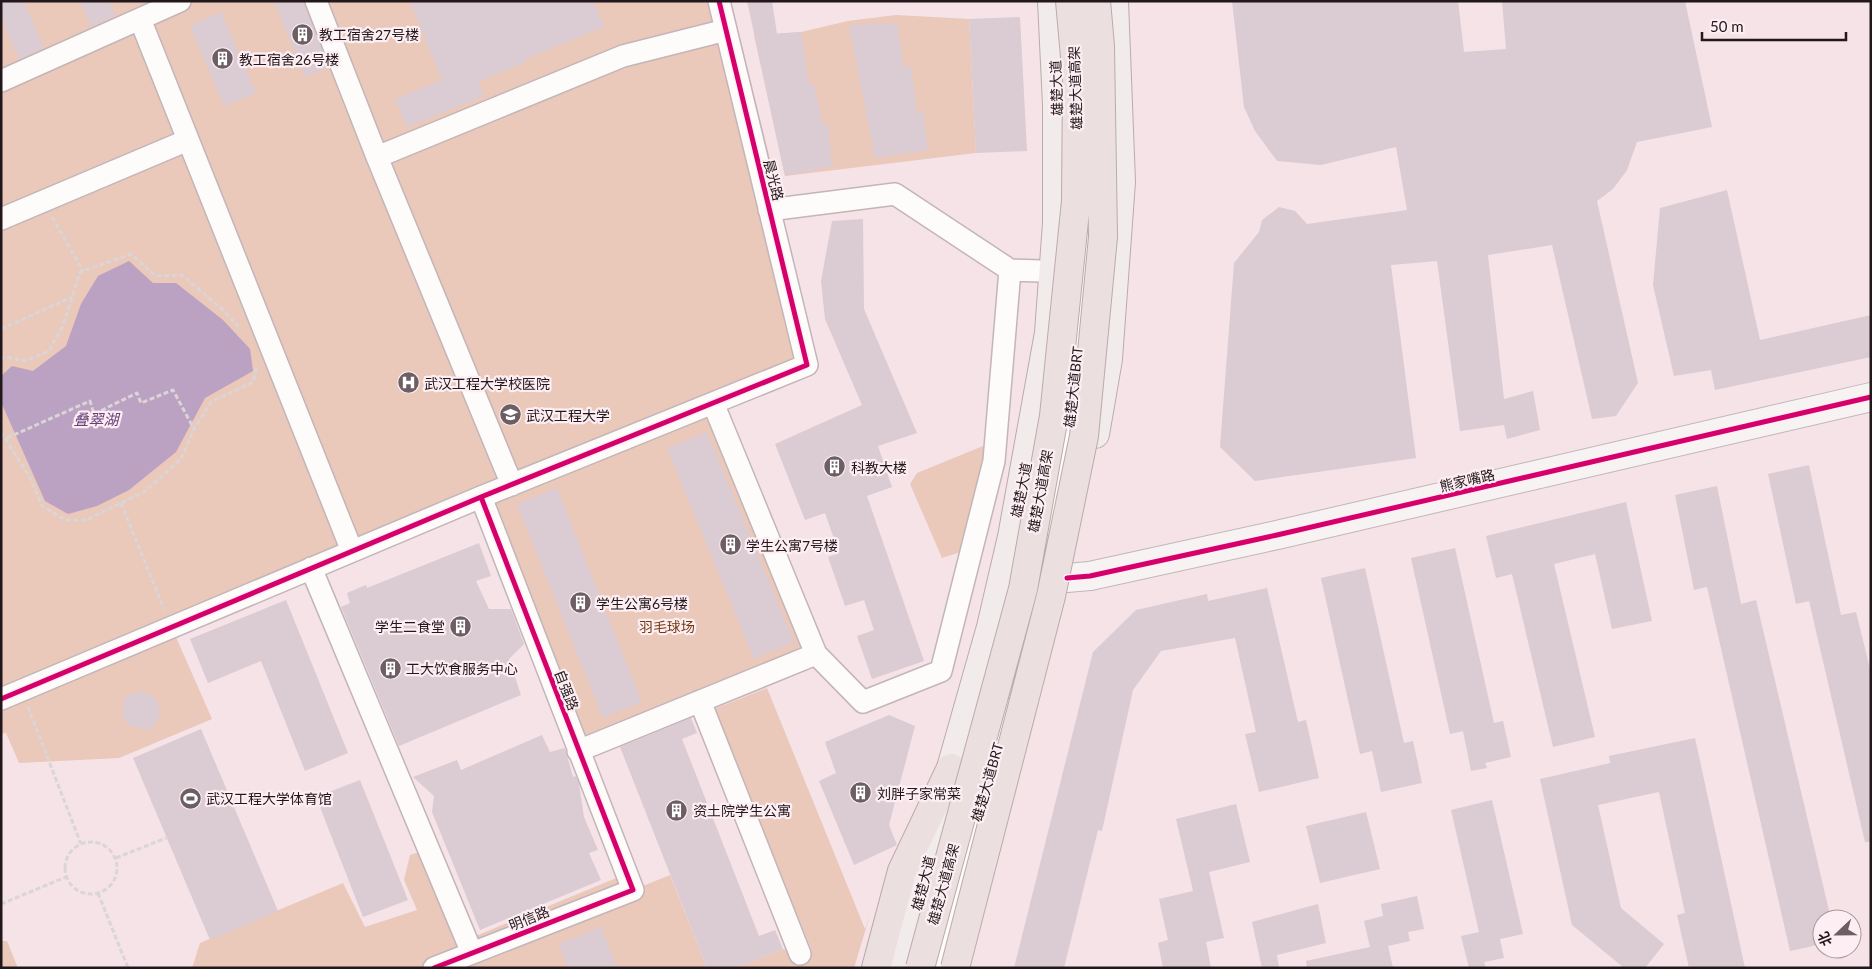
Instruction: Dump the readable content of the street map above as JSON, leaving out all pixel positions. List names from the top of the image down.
{
  "streets": {
    "highway": ["雄楚大道高架"],
    "main road": ["雄楚大道"],
    "street": [
      "晨光路",
      "熊家嘴路",
      "自强路",
      "明信路"
    ],
    "lane": ["雄楚大道BRT"]
  },
  "crossings": [
    ["自强路", "明信路"]
  ],
  "water": ["叠翠湖"],
  "parks": ["羽毛球场"],
  "places": {
    "building": [
      "教工宿舍27号楼",
      "教工宿舍26号楼",
      "科教大楼",
      "学生公寓7号楼",
      "学生公寓6号楼",
      "学生二食堂",
      "工大饮食服务中心",
      "刘胖子家常菜",
      "资土院学生公寓"
    ],
    "hospital": ["武汉工程大学校医院"],
    "school or university": ["武汉工程大学"],
    "sports": ["武汉工程大学体育馆"]
  },
  "scale_bar": "50 m",
  "north": "left"
}
